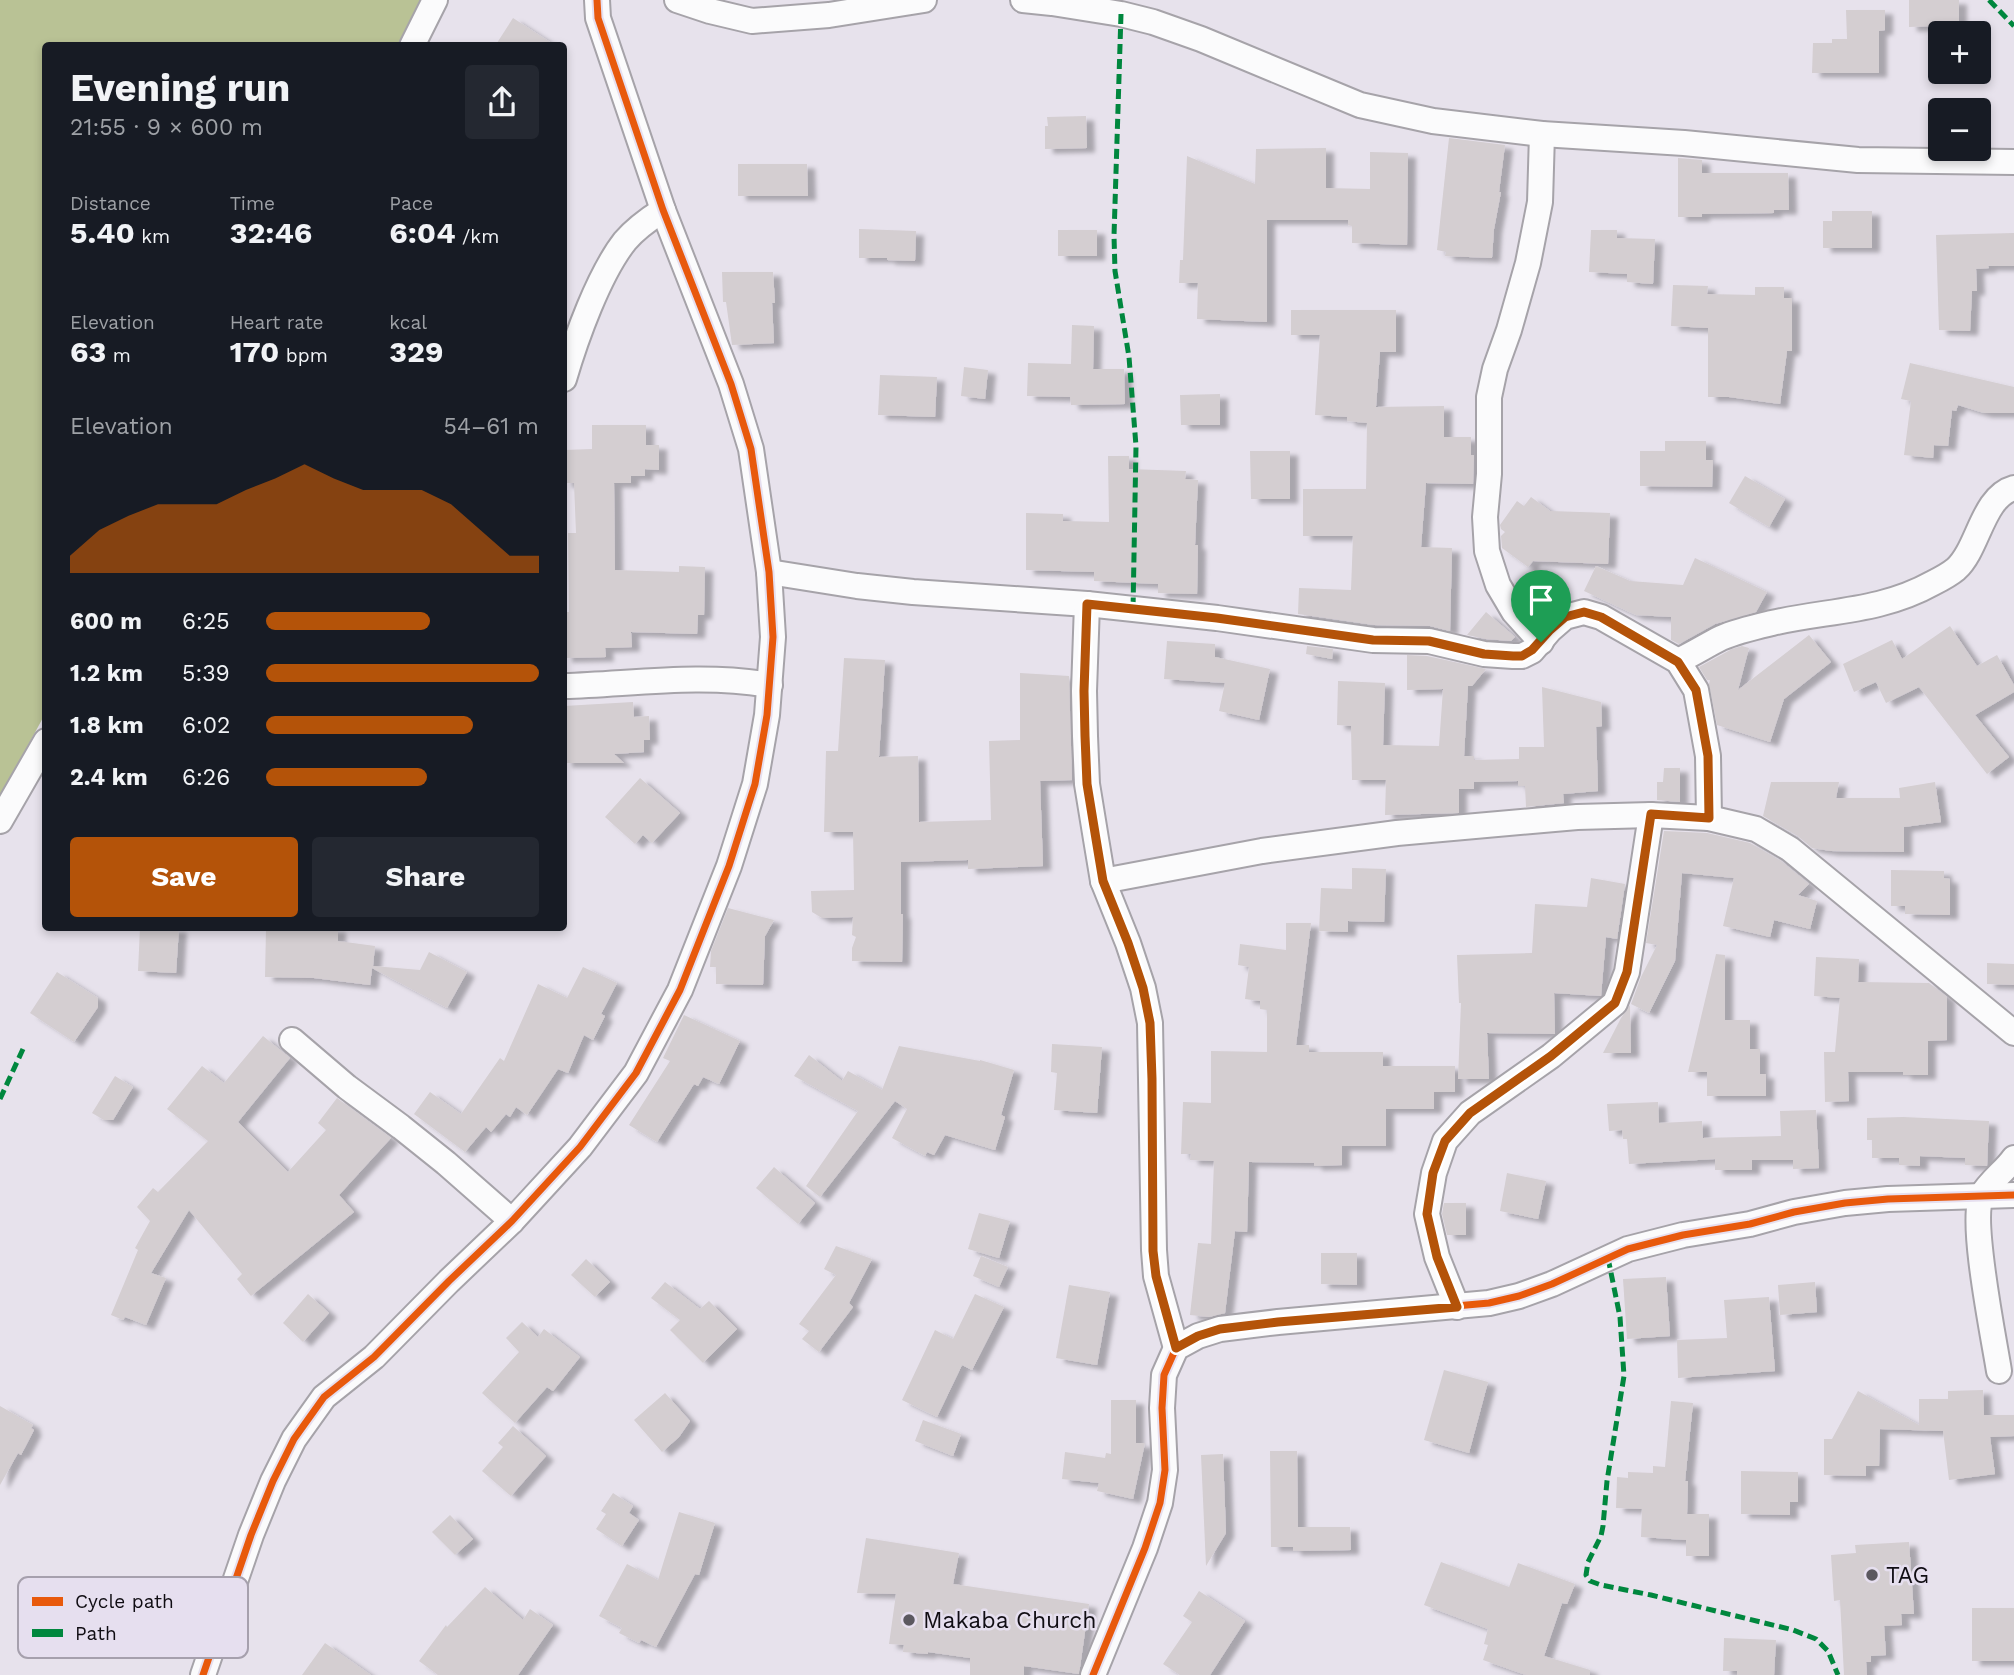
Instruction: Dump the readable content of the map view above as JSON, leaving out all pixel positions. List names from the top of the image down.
{
  "places": ["TAG", "Makaba Church"],
  "legend": ["Cycle path", "Path"],
  "page": {
    "map_buttons": ["+", "−"],
    "heading": ["Evening run", "21:55 · 9 × 600 m"],
    "stats": [
      ["Distance", "5.40 km"],
      ["Time", "32:46"],
      ["Pace", "6:04 /km"],
      ["Elevation", "63 m"],
      ["Heart rate", "170 bpm"],
      ["kcal", "329"]
    ],
    "chart": ["Elevation", "54–61 m"],
    "list": [
      {
        "name": "600 m",
        "note": "6:25"
      },
      {
        "name": "1.2 km",
        "note": "5:39"
      },
      {
        "name": "1.8 km",
        "note": "6:02"
      },
      {
        "name": "2.4 km",
        "note": "6:26"
      }
    ],
    "buttons": ["Save", "Share"]
  }
}
